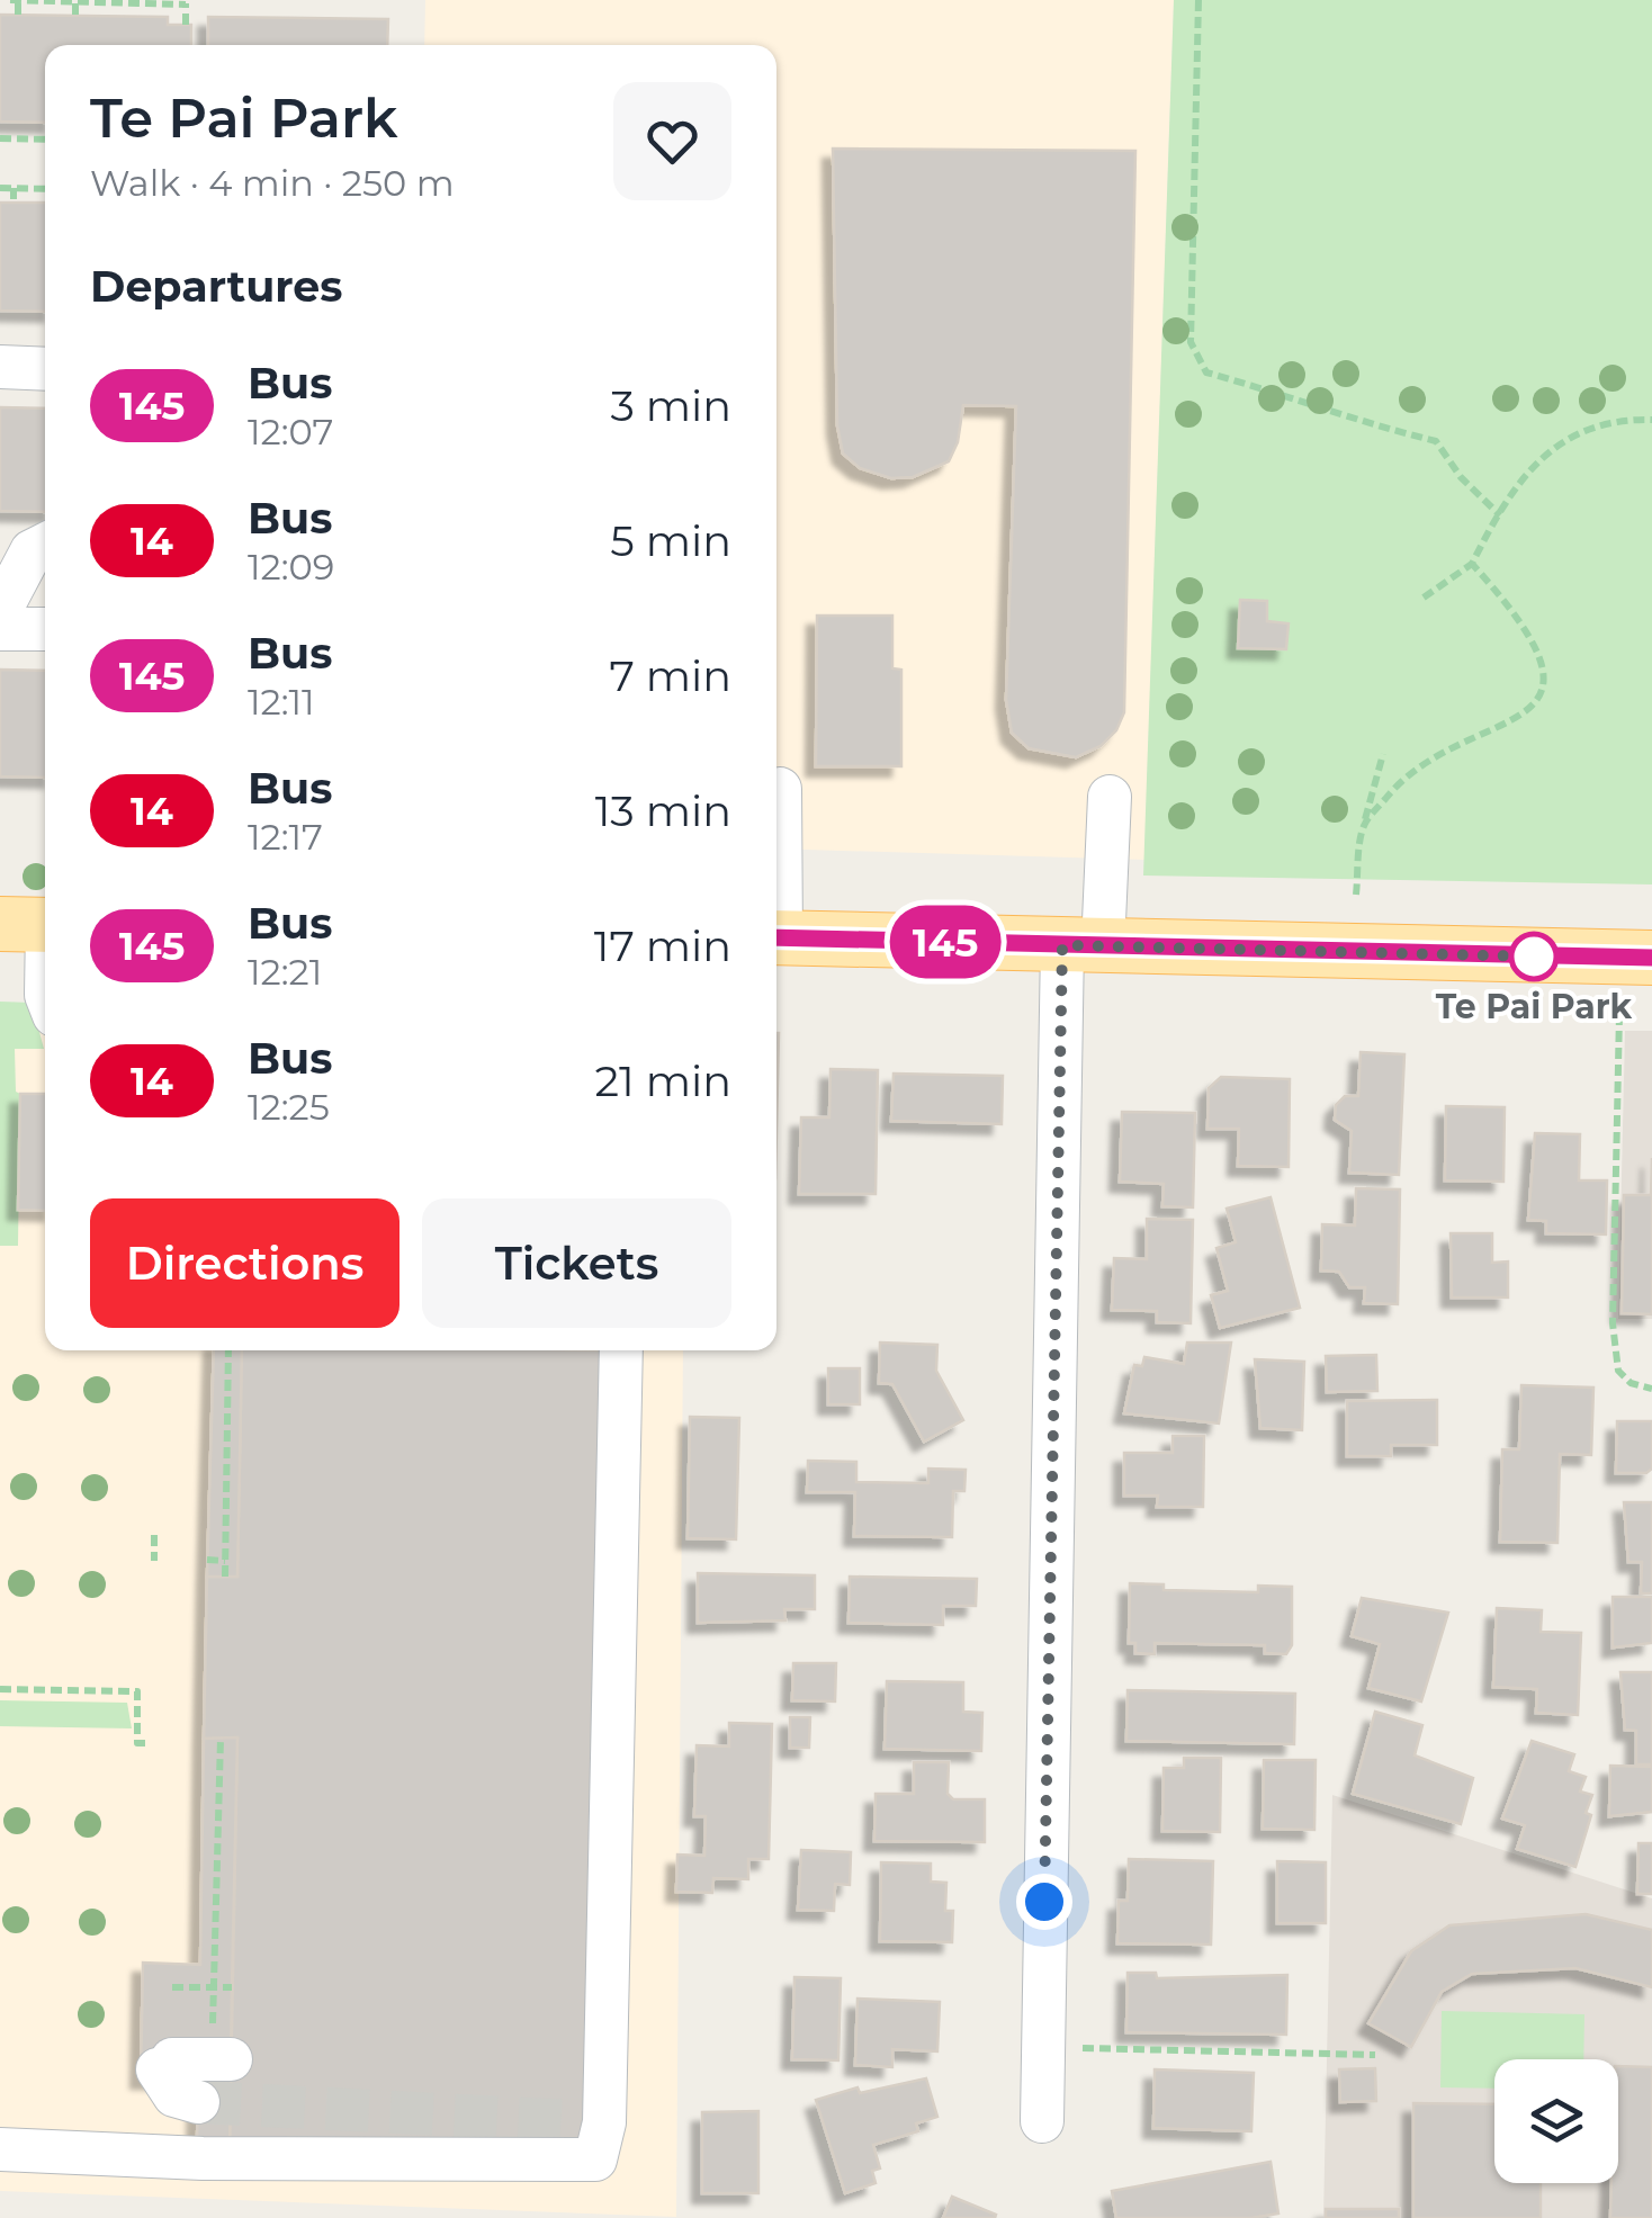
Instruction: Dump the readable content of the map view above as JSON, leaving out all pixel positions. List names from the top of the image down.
{
  "places": ["Te Pai Park"],
  "lines": ["bus line 145"],
  "page": {
    "on_map": "145",
    "heading": [
      ["Te Pai Park", "Walk · 4 min · 250 m"],
      "Departures"
    ],
    "list": [
      {
        "mark": "145",
        "name": "Bus",
        "note": "12:07",
        "value": "3 min"
      },
      {
        "mark": "14",
        "name": "Bus",
        "note": "12:09",
        "value": "5 min"
      },
      {
        "mark": "145",
        "name": "Bus",
        "note": "12:11",
        "value": "7 min"
      },
      {
        "mark": "14",
        "name": "Bus",
        "note": "12:17",
        "value": "13 min"
      },
      {
        "mark": "145",
        "name": "Bus",
        "note": "12:21",
        "value": "17 min"
      },
      {
        "mark": "14",
        "name": "Bus",
        "note": "12:25",
        "value": "21 min"
      }
    ],
    "buttons": ["Directions", "Tickets"]
  }
}
